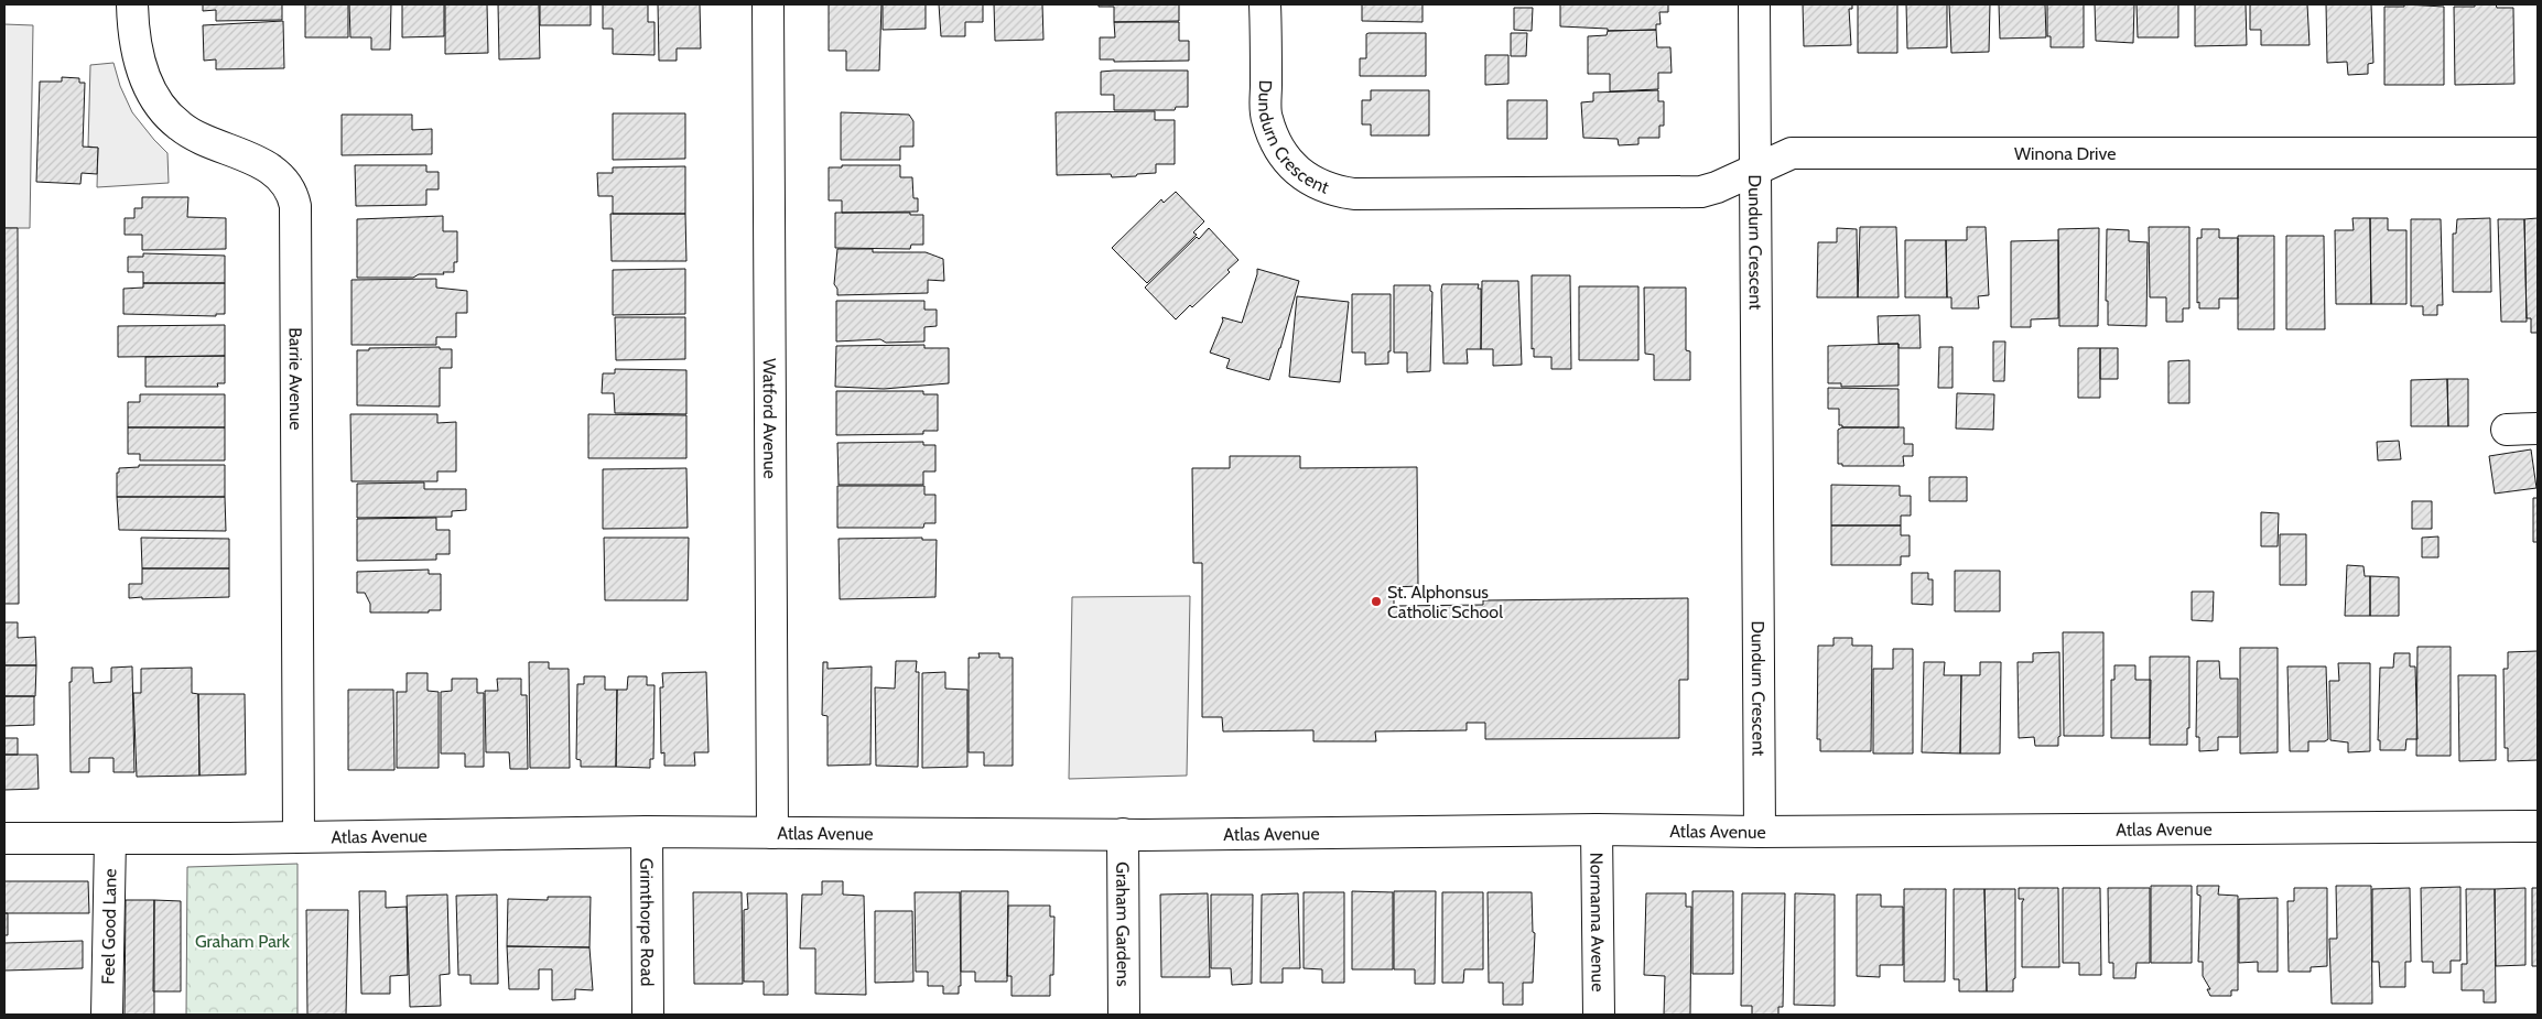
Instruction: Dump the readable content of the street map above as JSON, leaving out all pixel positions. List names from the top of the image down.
{
  "streets": {
    "street": [
      "Dundurn Crescent",
      "Winona Drive",
      "Barrie Avenue",
      "Watford Avenue",
      "Atlas Avenue",
      "Normanna Avenue",
      "Grimthorpe Road",
      "Graham Gardens",
      "Feel Good Lane"
    ]
  },
  "crossings": [
    ["Dundurn Crescent", "Winona Drive"],
    ["Dundurn Crescent", "Atlas Avenue"],
    ["Barrie Avenue", "Atlas Avenue"],
    ["Watford Avenue", "Atlas Avenue"],
    ["Atlas Avenue", "Normanna Avenue"],
    ["Atlas Avenue", "Grimthorpe Road"],
    ["Atlas Avenue", "Graham Gardens"],
    ["Atlas Avenue", "Feel Good Lane"]
  ],
  "parks": ["Graham Park"],
  "places": ["St. Alphonsus Catholic School"]
}
